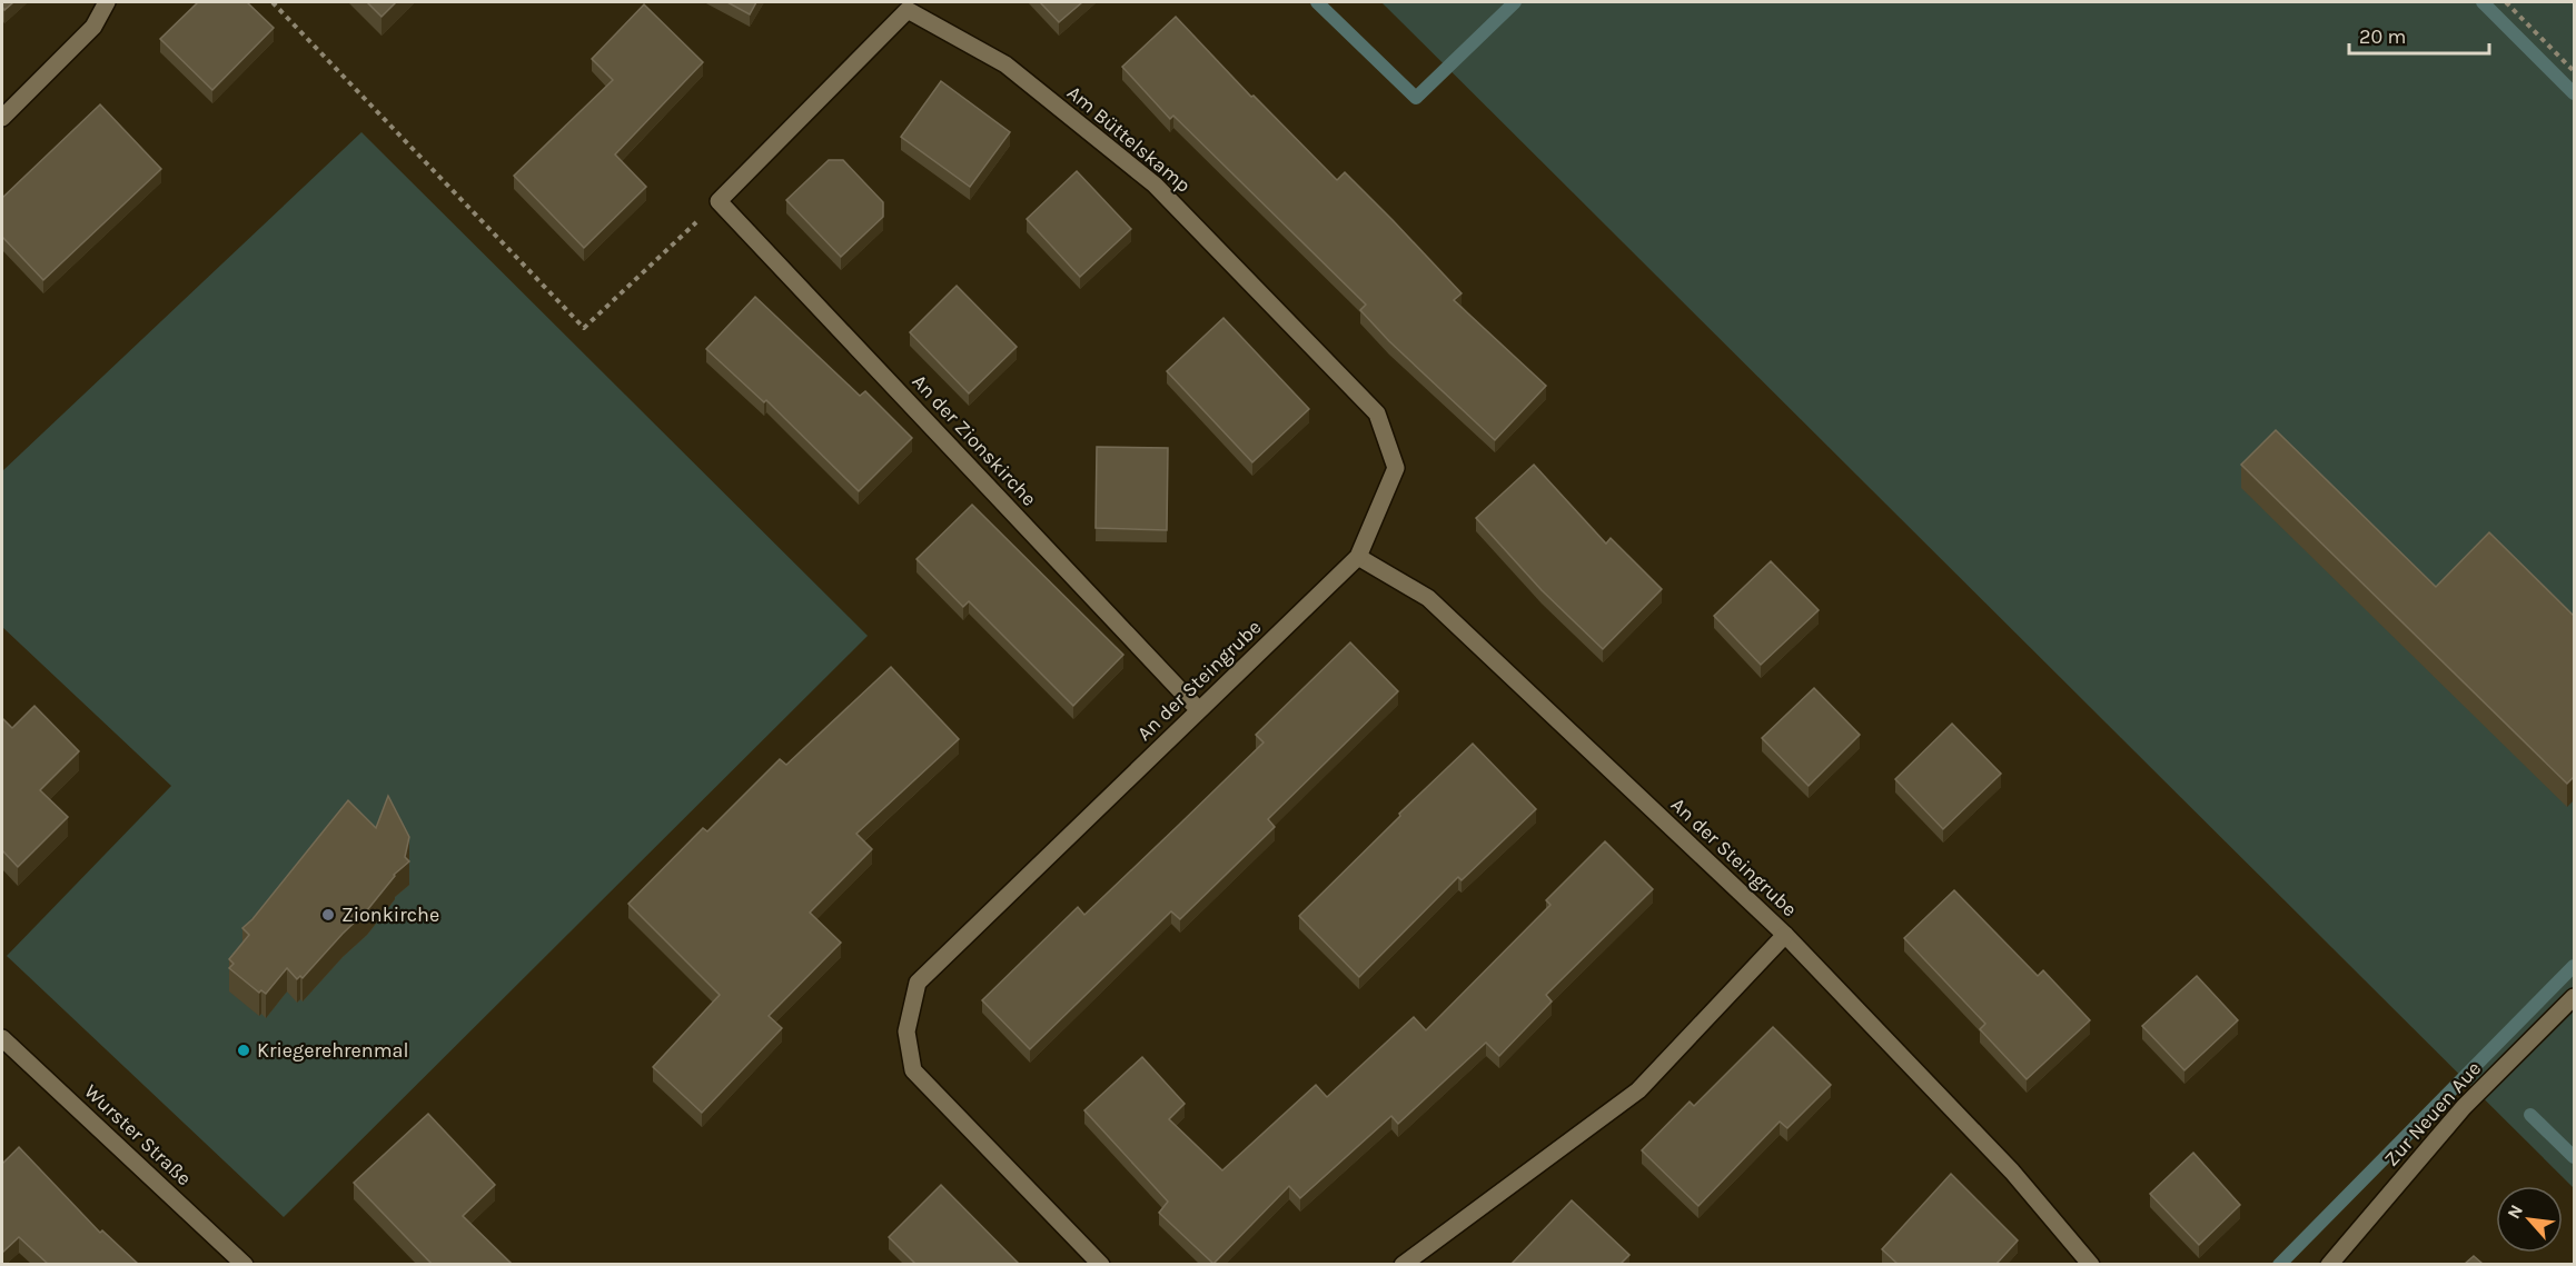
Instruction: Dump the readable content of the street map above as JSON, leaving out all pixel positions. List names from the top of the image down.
{
  "streets": {
    "street": [
      "Am Büttelskamp",
      "An der Zionskirche",
      "An der Steingrube",
      "Zur Neuen Aue",
      "Wurster Straße"
    ]
  },
  "crossings": [
    ["Am Büttelskamp", "An der Zionskirche"],
    ["Am Büttelskamp", "An der Steingrube"],
    ["An der Zionskirche", "An der Steingrube"]
  ],
  "places": ["Zionkirche", "Kriegerehrenmal"],
  "scale_bar": "20 m",
  "north": "top left"
}
